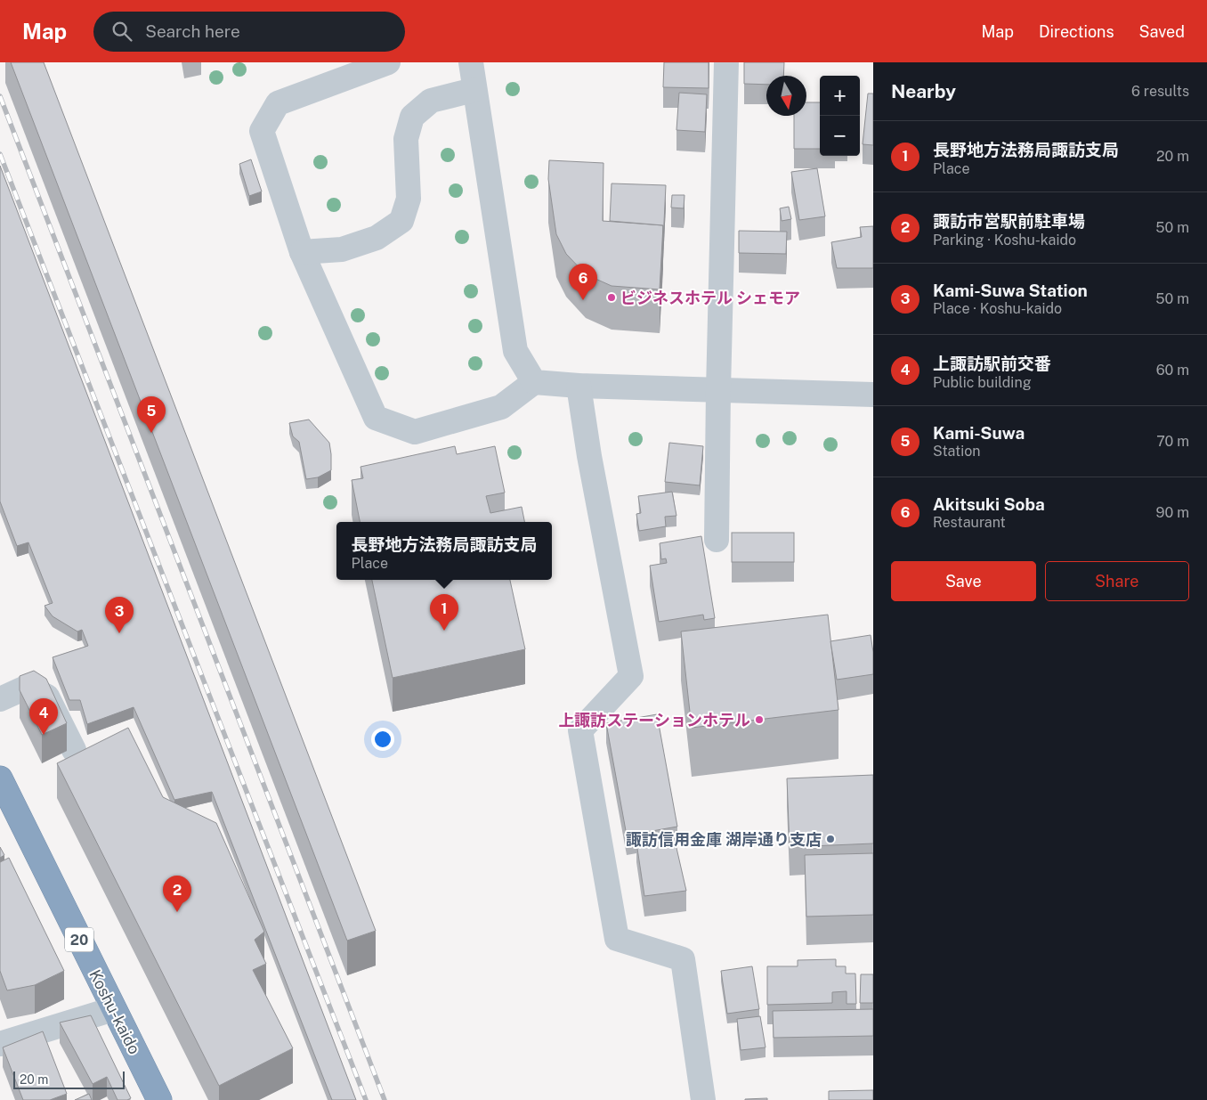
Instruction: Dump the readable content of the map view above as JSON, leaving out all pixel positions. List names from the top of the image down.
{
  "streets": {
    "highway": ["20", "Koshu-kaido"]
  },
  "places": ["ビジネスホテル シェモア", "上諏訪ステーションホテル", "諏訪信用金庫 湖岸通り支店"],
  "scale_bar": "20 m",
  "north": "bottom",
  "page": {
    "header": "Map",
    "search": "Search here",
    "nav": ["Map", "Directions", "Saved"],
    "heading": ["Nearby", "6 results"],
    "map_buttons": ["+", "−"],
    "list": [
      {
        "mark": "1",
        "name": "長野地方法務局諏訪支局",
        "note": "Place",
        "value": "20 m"
      },
      {
        "mark": "2",
        "name": "諏訪市営駅前駐車場",
        "note": "Parking · Koshu-kaido",
        "value": "50 m"
      },
      {
        "mark": "3",
        "name": "Kami-Suwa Station",
        "note": "Place · Koshu-kaido",
        "value": "50 m"
      },
      {
        "mark": "4",
        "name": "上諏訪駅前交番",
        "note": "Public building",
        "value": "60 m"
      },
      {
        "mark": "5",
        "name": "Kami-Suwa",
        "note": "Station",
        "value": "70 m"
      },
      {
        "mark": "6",
        "name": "Akitsuki Soba",
        "note": "Restaurant",
        "value": "90 m"
      }
    ],
    "pins": [
      "6",
      "5",
      "1",
      "3",
      "4",
      "2"
    ],
    "popup": ["長野地方法務局諏訪支局", "Place"],
    "buttons": ["Save", "Share"],
    "scale": "20 m"
  }
}
